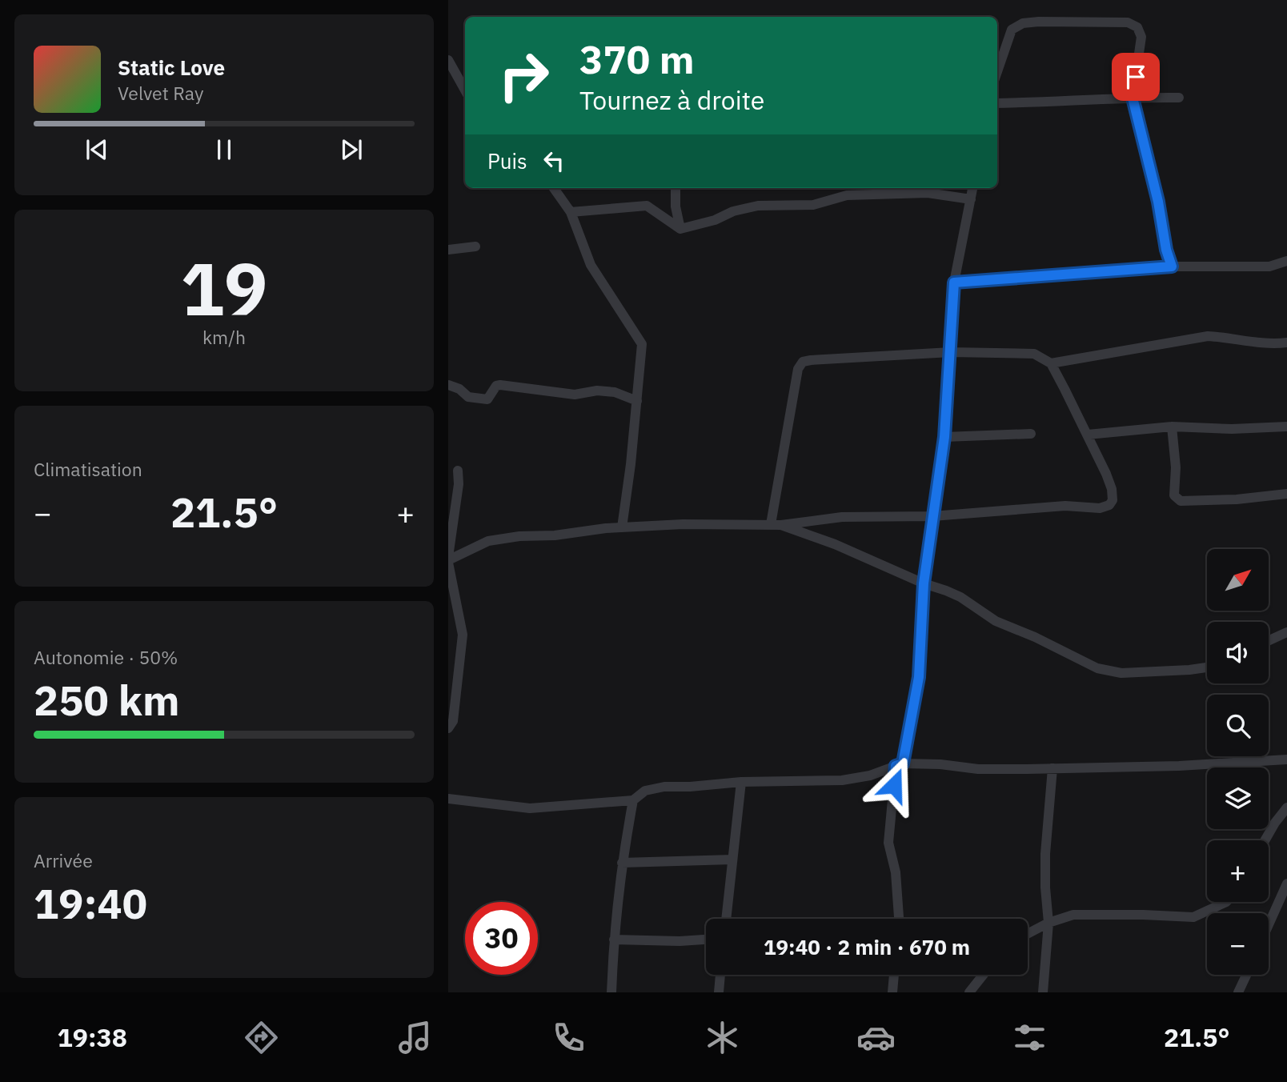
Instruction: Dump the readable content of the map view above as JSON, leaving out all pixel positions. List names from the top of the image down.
{
  "north": "top right",
  "page": {
    "turn": ["370 m", "Tournez à droite"],
    "song": ["Static Love", "Velvet Ray"],
    "then": "Puis",
    "tile": [
      ["19", "km/h"],
      "Climatisation",
      ["Autonomie · 50%", "250 km"],
      ["Arrivée", "19:40"]
    ],
    "heat": ["−", "21.5°", "+"],
    "map_buttons": ["+", "−"],
    "limit": "30",
    "trip": "19:40 · 2 min · 670 m",
    "tabs": ["19:38", "21.5°"]
  }
}
